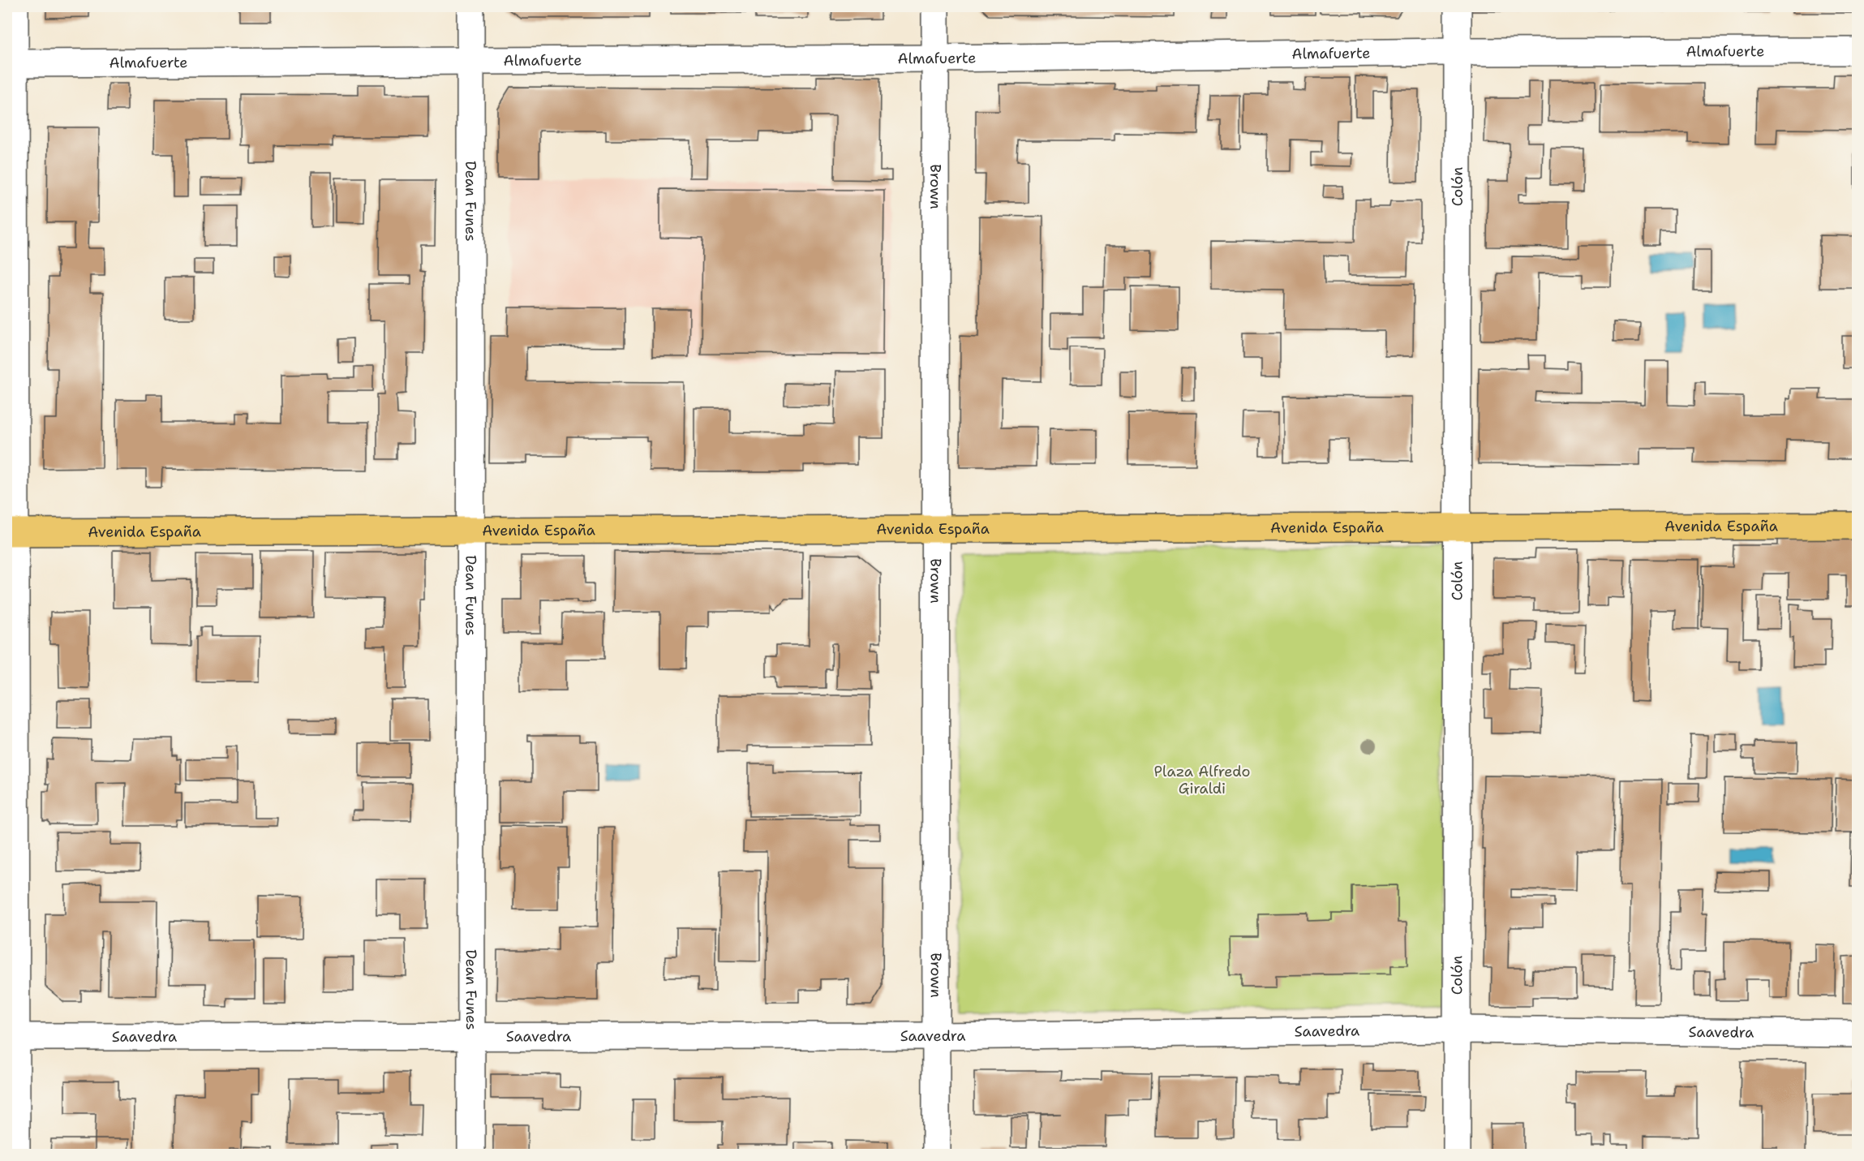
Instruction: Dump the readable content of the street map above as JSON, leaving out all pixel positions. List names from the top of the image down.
{
  "streets": {
    "main road": ["Avenida España"],
    "street": [
      "Almafuerte",
      "Colón",
      "Brown",
      "Dean Funes",
      "Saavedra"
    ]
  },
  "crossings": [
    ["Almafuerte", "Colón"],
    ["Almafuerte", "Brown"],
    ["Almafuerte", "Dean Funes"],
    ["Colón", "Avenida España"],
    ["Colón", "Saavedra"],
    ["Brown", "Avenida España"],
    ["Brown", "Saavedra"],
    ["Dean Funes", "Avenida España"],
    ["Dean Funes", "Saavedra"]
  ],
  "parks": ["Plaza Alfredo Giraldi"]
}
